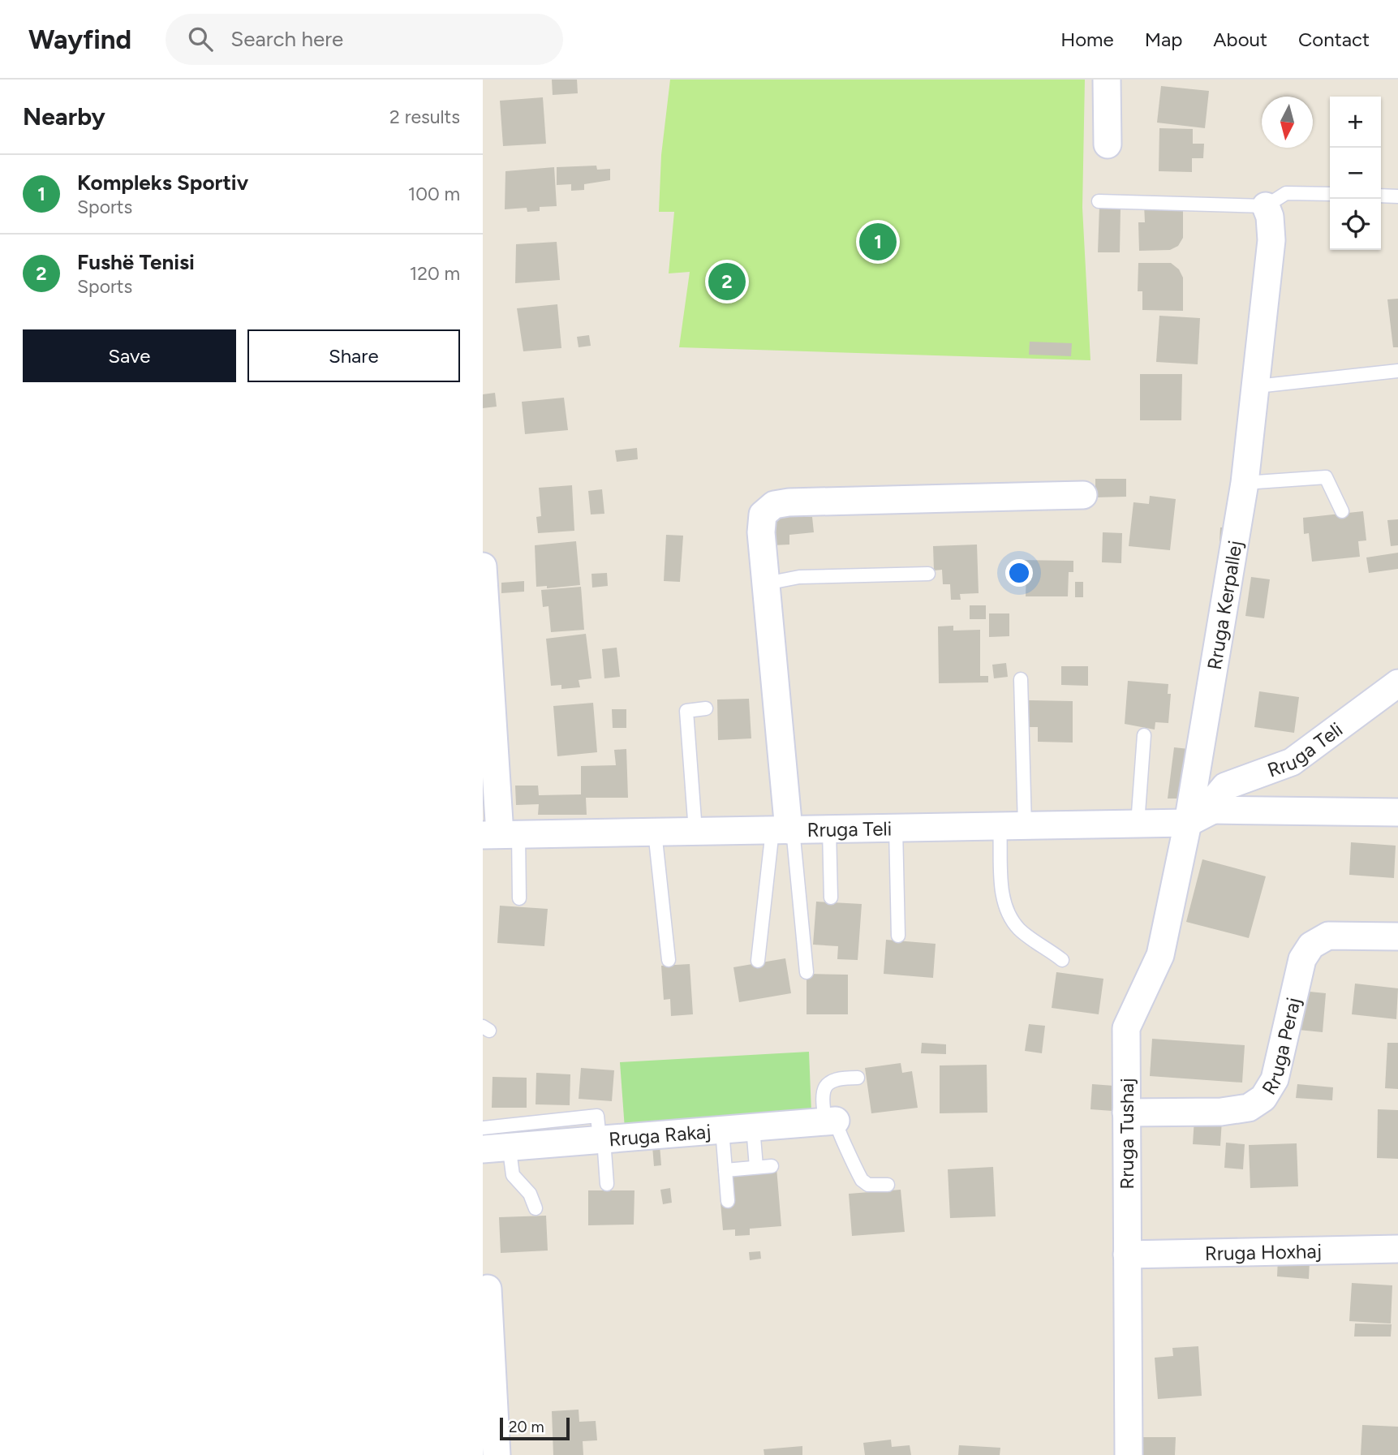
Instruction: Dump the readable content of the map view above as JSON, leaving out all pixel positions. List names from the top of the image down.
{
  "streets": {
    "street": [
      "Rruga Kerpallej",
      "Rruga Teli",
      "Rruga Peraj",
      "Rruga Tushaj",
      "Rruga Rakaj",
      "Rruga Hoxhaj"
    ]
  },
  "crossings": [
    ["Rruga Kerpallej", "Rruga Teli"],
    ["Rruga Kerpallej", "Rruga Tushaj"],
    ["Rruga Teli", "Rruga Tushaj"],
    ["Rruga Peraj", "Rruga Tushaj"],
    ["Rruga Tushaj", "Rruga Hoxhaj"]
  ],
  "scale_bar": "20 m",
  "north": "bottom",
  "page": {
    "header": "Wayfind",
    "search": "Search here",
    "nav": [
      "Home",
      "Map",
      "About",
      "Contact"
    ],
    "heading": ["Nearby", "2 results"],
    "map_buttons": ["+", "−"],
    "list": [
      {
        "mark": "1",
        "name": "Kompleks Sportiv",
        "note": "Sports",
        "value": "100 m"
      },
      {
        "mark": "2",
        "name": "Fushë Tenisi",
        "note": "Sports",
        "value": "120 m"
      }
    ],
    "pins": ["1", "2"],
    "buttons": ["Save", "Share"],
    "scale": "20 m"
  }
}
